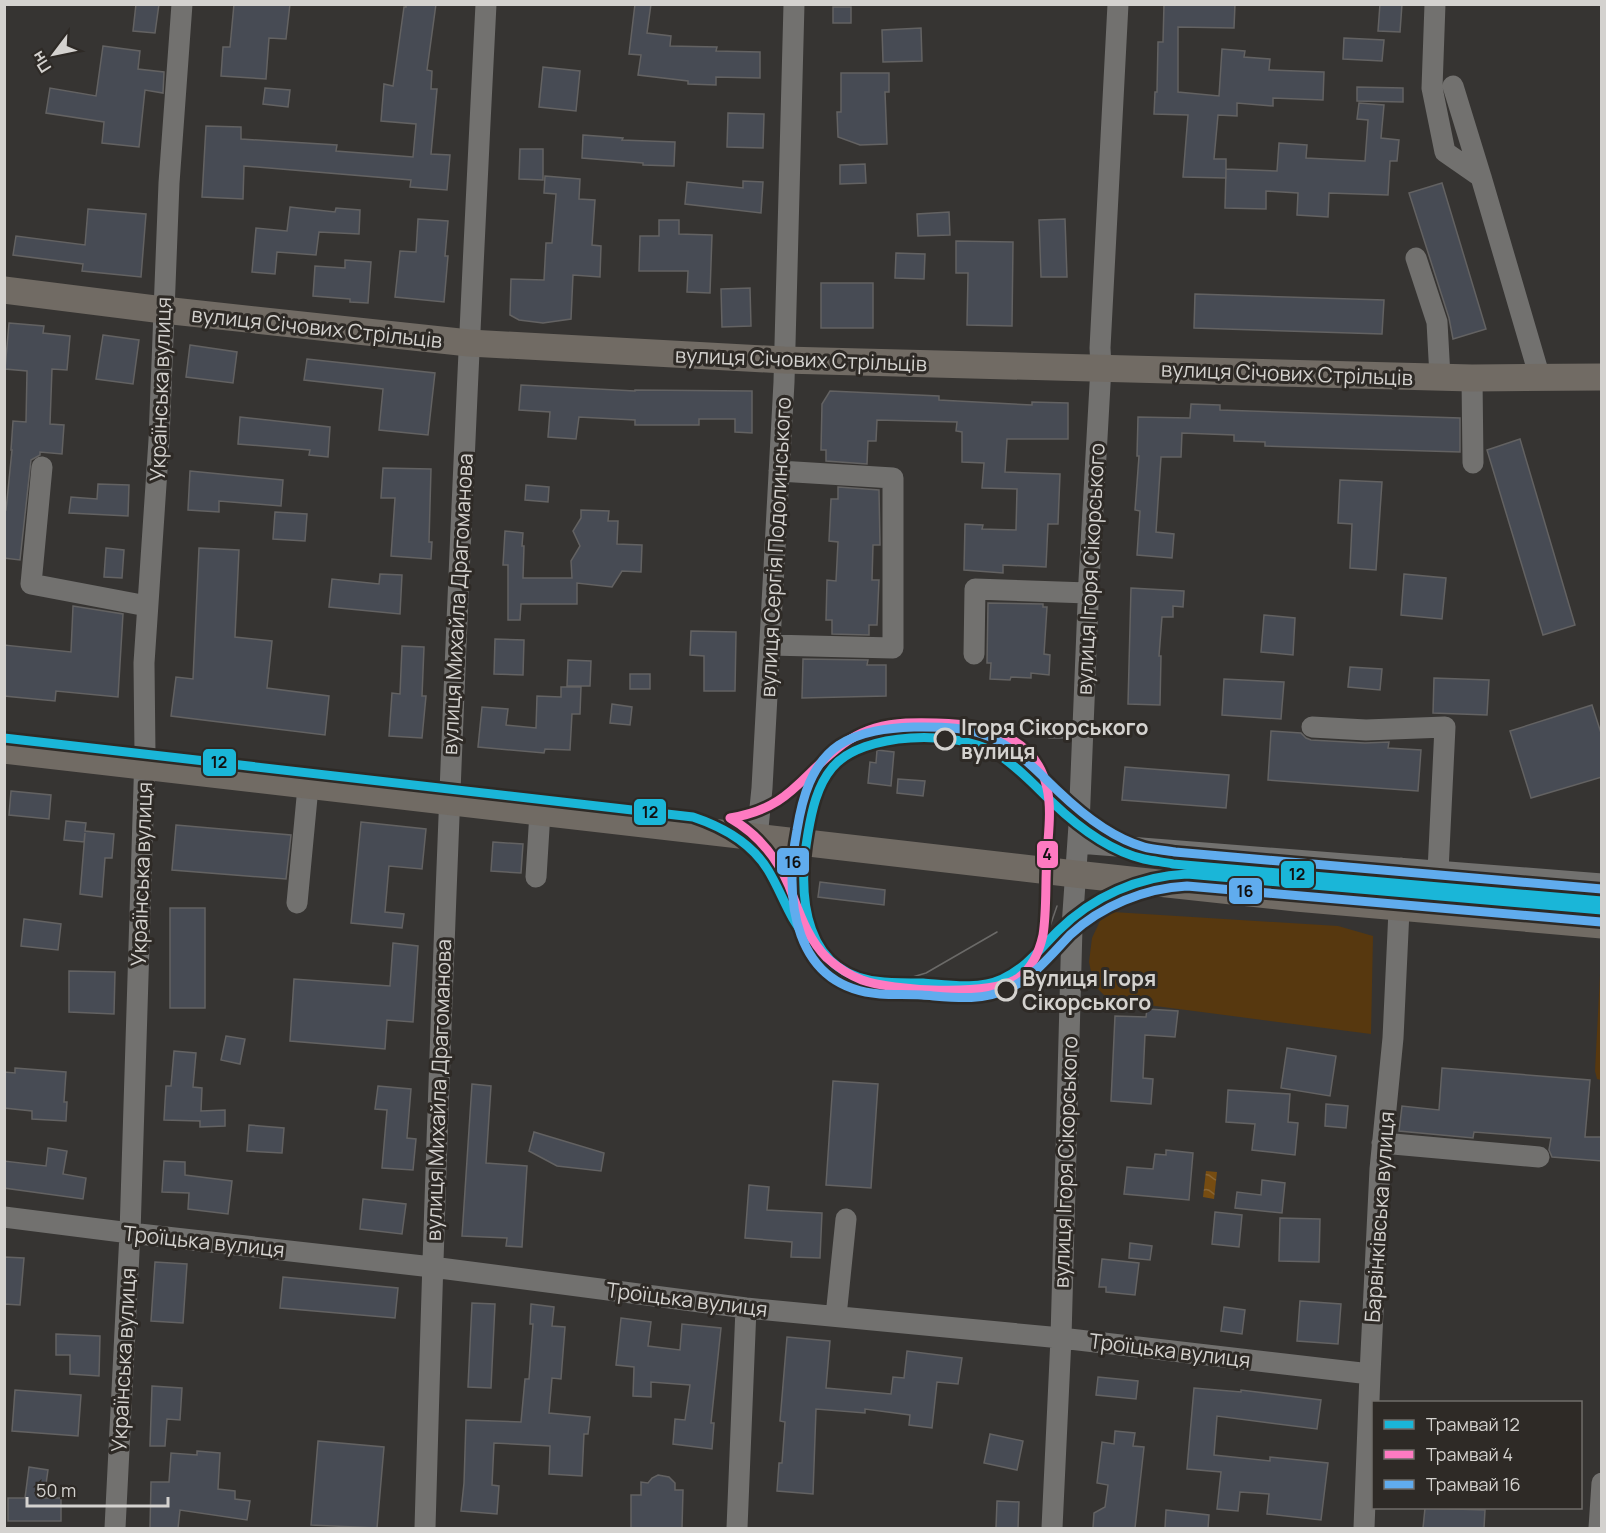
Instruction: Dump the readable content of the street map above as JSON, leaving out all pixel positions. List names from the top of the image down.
{
  "streets": {
    "main road": ["вулиця Січових Стрільців"],
    "street": [
      "Українська вулиця",
      "вулиця Сергія Подолинського",
      "вулиця Ігоря Сікорського",
      "вулиця Михайла Драгоманова",
      "Барвінківська вулиця",
      "Троїцька вулиця"
    ]
  },
  "crossings": [
    ["вулиця Січових Стрільців", "Українська вулиця"],
    ["вулиця Січових Стрільців", "вулиця Сергія Подолинського"],
    ["вулиця Січових Стрільців", "вулиця Ігоря Сікорського"],
    ["вулиця Січових Стрільців", "вулиця Михайла Драгоманова"],
    ["Українська вулиця", "Троїцька вулиця"],
    ["вулиця Ігоря Сікорського", "Троїцька вулиця"],
    ["вулиця Михайла Драгоманова", "Троїцька вулиця"],
    ["Барвінківська вулиця", "Троїцька вулиця"]
  ],
  "places": ["Ігоря Сікорського вулиця", "Вулиця Ігоря Сікорського"],
  "lines": ["tram line 4", "tram line 16", "tram line 12"],
  "legend": ["Трамвай 12", "Трамвай 4", "Трамвай 16"],
  "scale_bar": "50 m",
  "north": "bottom left"
}
